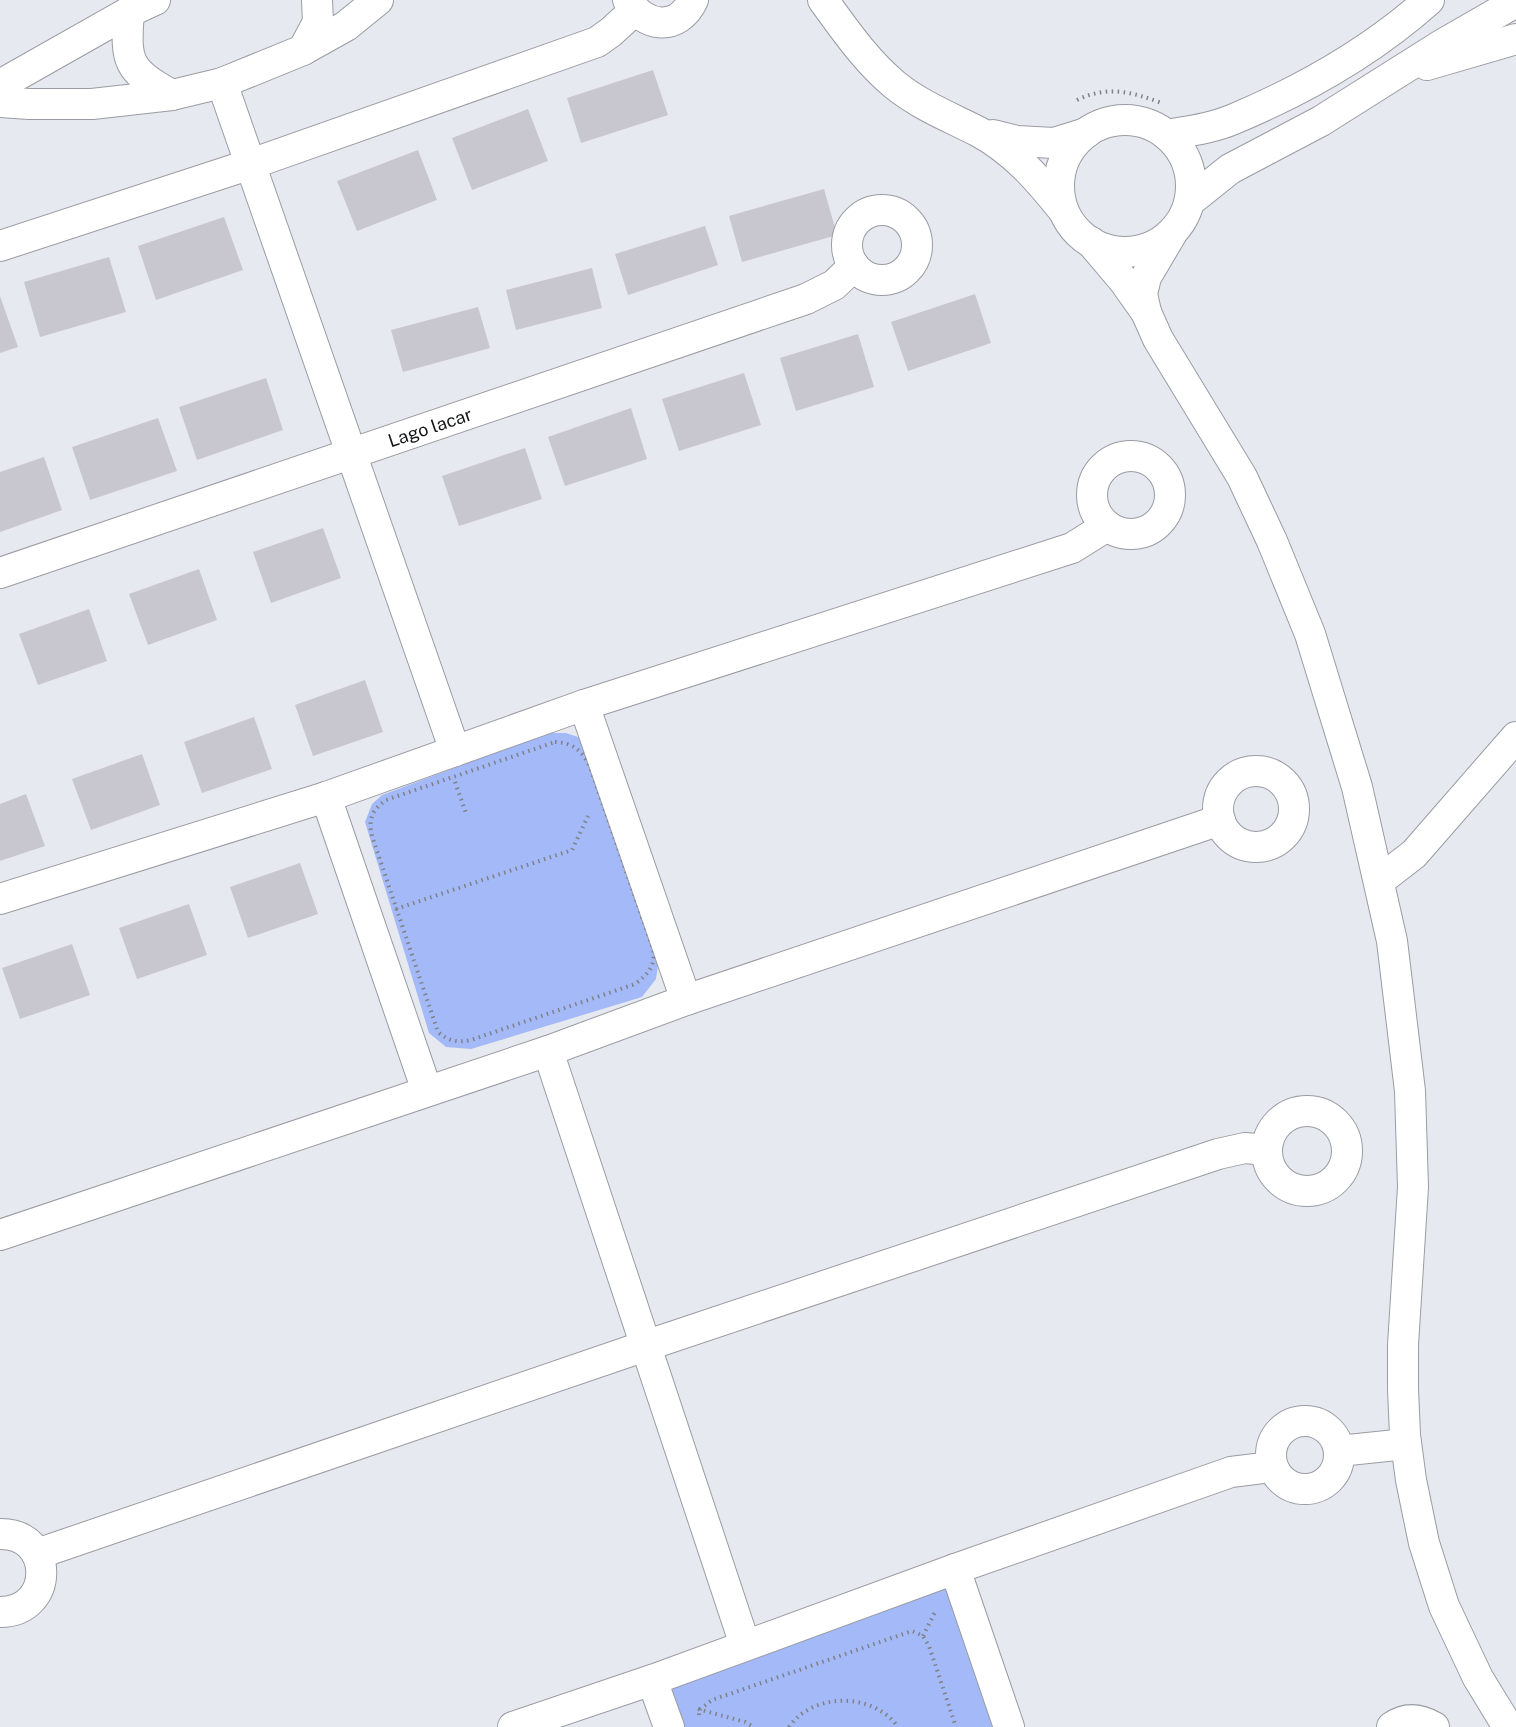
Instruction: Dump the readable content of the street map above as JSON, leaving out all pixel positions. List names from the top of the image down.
{
  "streets": {
    "street": ["Lago lacar"]
  }
}
